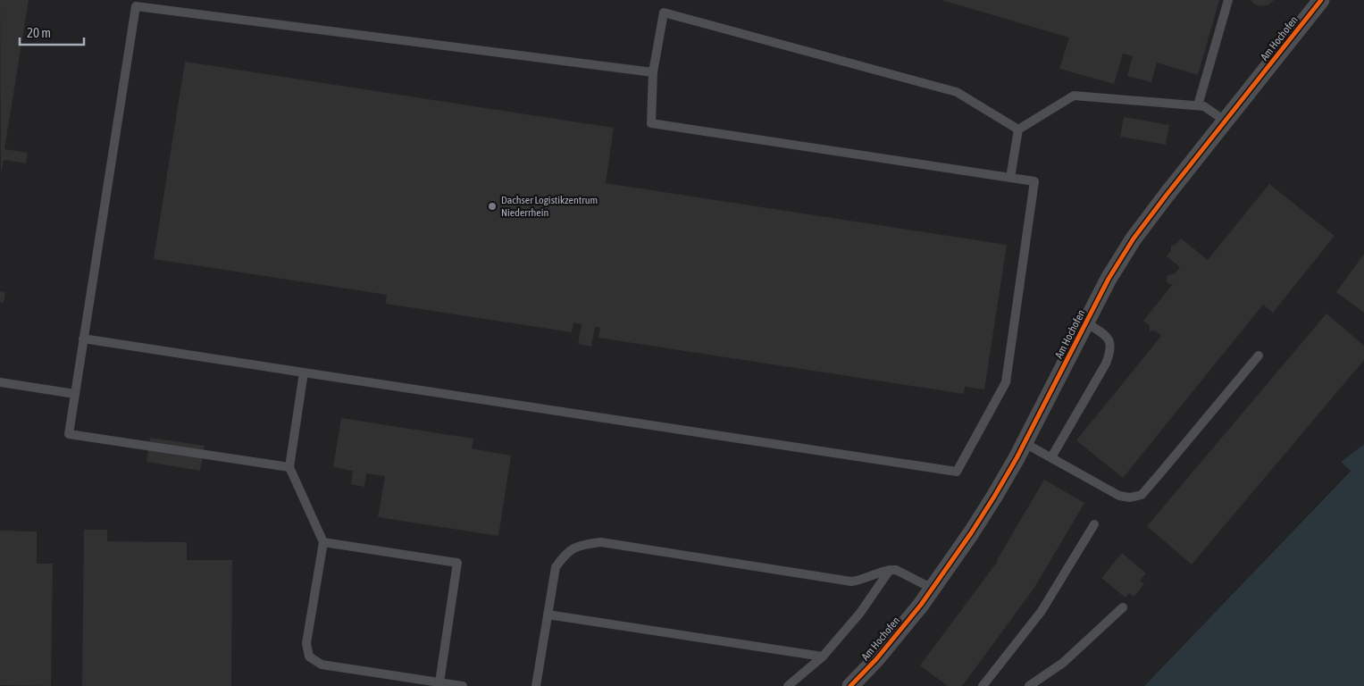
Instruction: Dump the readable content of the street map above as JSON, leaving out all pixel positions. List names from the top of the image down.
{
  "streets": {
    "street": ["Am Hochofen"]
  },
  "places": ["Dachser Logistikzentrum Niederrhein"],
  "scale_bar": "20 m"
}
